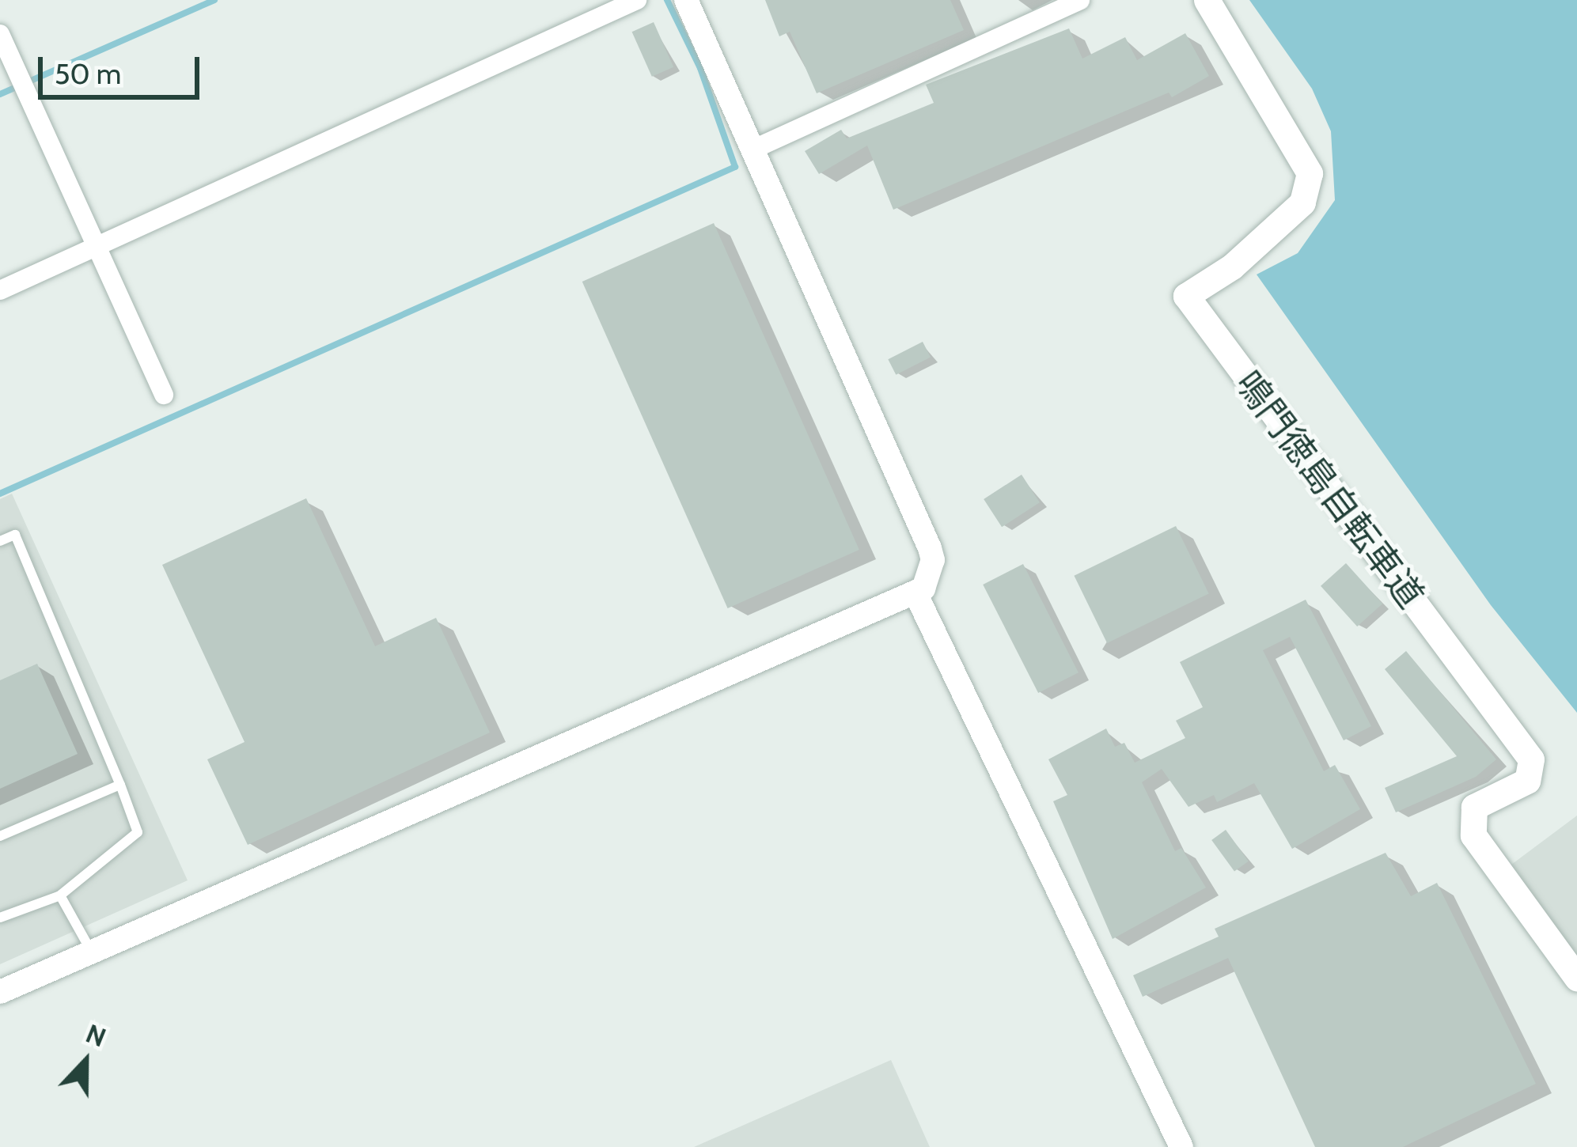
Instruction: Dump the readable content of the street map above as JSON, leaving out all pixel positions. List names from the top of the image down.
{
  "streets": {
    "main road": ["鳴門徳島自転車道"]
  },
  "scale_bar": "50 m",
  "north": "top"
}
